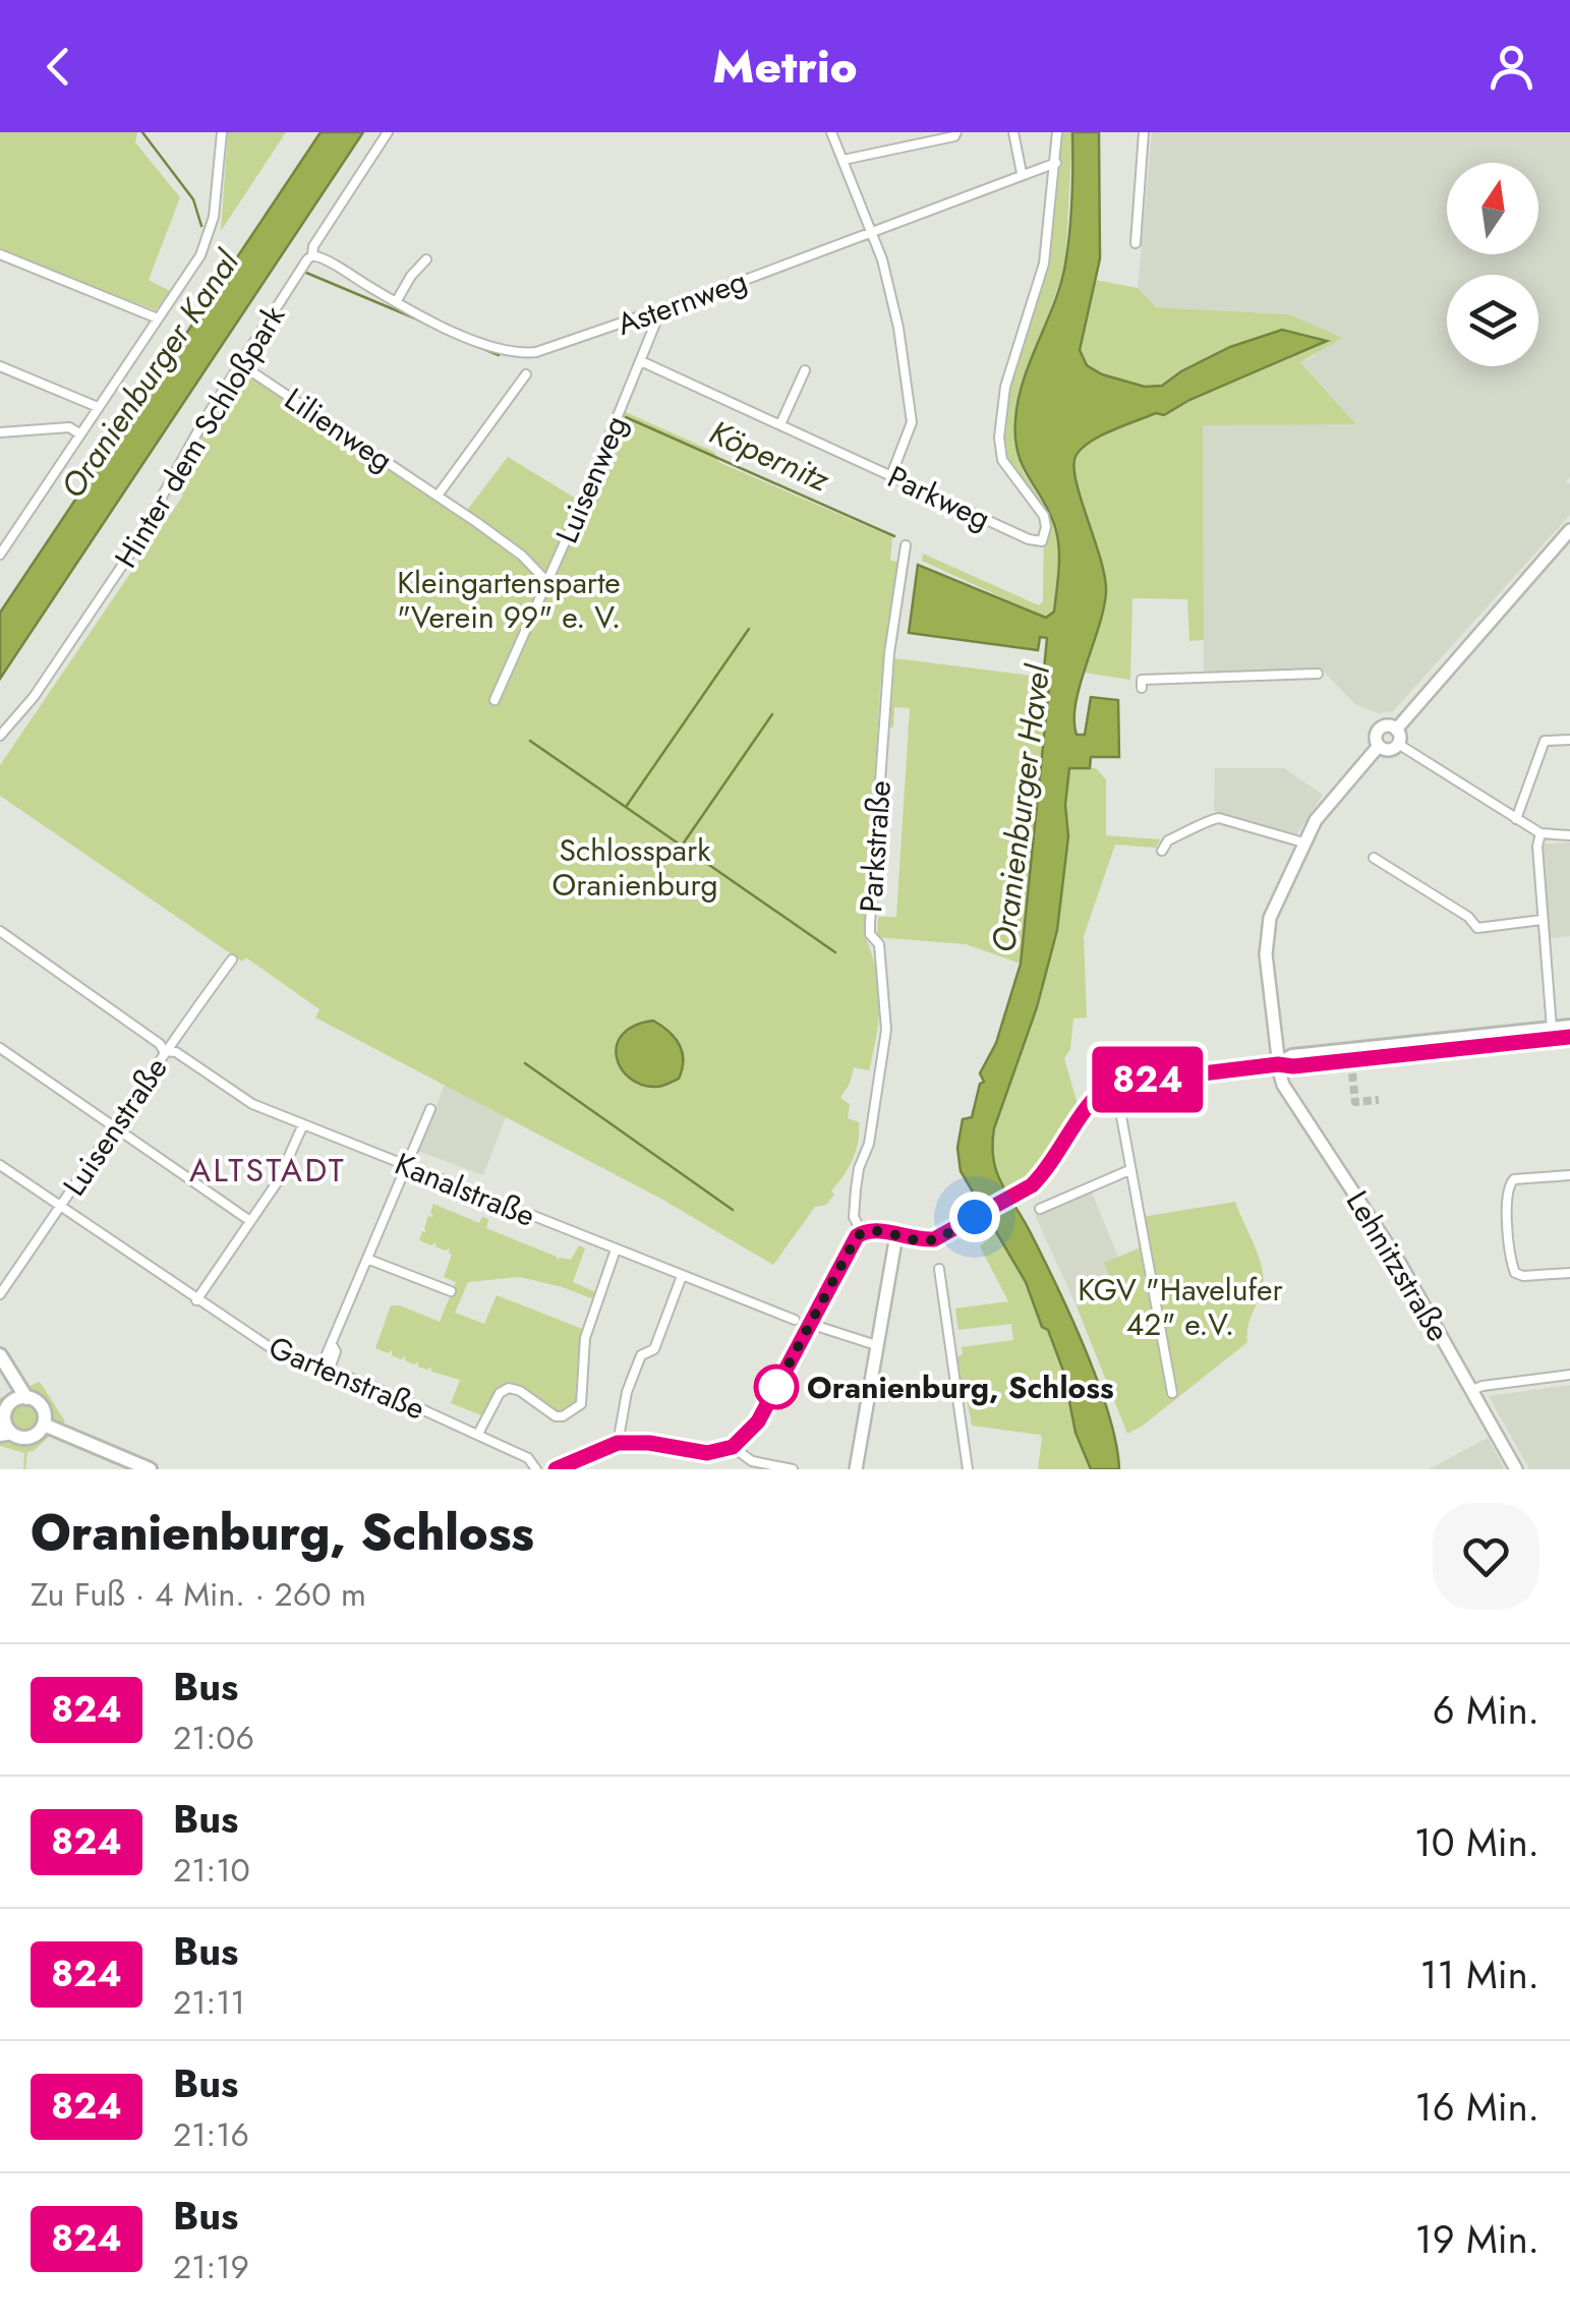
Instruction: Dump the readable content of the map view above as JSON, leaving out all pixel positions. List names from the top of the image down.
{
  "streets": {
    "main road": ["Lehnitzstraße"],
    "street": [
      "Asternweg",
      "Lilienweg",
      "Hinter dem Schloßpark",
      "Luisenweg",
      "Parkweg",
      "Parkstraße",
      "Luisenstraße",
      "Kanalstraße",
      "Gartenstraße"
    ]
  },
  "crossings": [
    ["Asternweg", "Hinter dem Schloßpark"],
    ["Asternweg", "Luisenweg"],
    ["Asternweg", "Parkweg"],
    ["Lilienweg", "Hinter dem Schloßpark"],
    ["Lilienweg", "Luisenweg"],
    ["Luisenweg", "Parkweg"],
    ["Luisenstraße", "Kanalstraße"],
    ["Luisenstraße", "Gartenstraße"]
  ],
  "districts": ["ALTSTADT"],
  "water": ["Oranienburger Kanal", "Köpernitz", "Oranienburger Havel"],
  "parks": ["Kleingartensparte \"Verein 99\" e. V.", "Schlosspark Oranienburg", "KGV \"Havelufer 42\" e.V."],
  "places": ["Oranienburg, Schloss"],
  "lines": ["bus line 824"],
  "north": "top",
  "page": {
    "header": "Metrio",
    "on_map": "824",
    "heading": ["Oranienburg, Schloss", "Zu Fuß · 4 Min. · 260 m"],
    "list": [
      {
        "mark": "824",
        "name": "Bus",
        "note": "21:06",
        "value": "6 Min."
      },
      {
        "mark": "824",
        "name": "Bus",
        "note": "21:10",
        "value": "10 Min."
      },
      {
        "mark": "824",
        "name": "Bus",
        "note": "21:11",
        "value": "11 Min."
      },
      {
        "mark": "824",
        "name": "Bus",
        "note": "21:16",
        "value": "16 Min."
      },
      {
        "mark": "824",
        "name": "Bus",
        "note": "21:19",
        "value": "19 Min."
      }
    ]
  }
}
